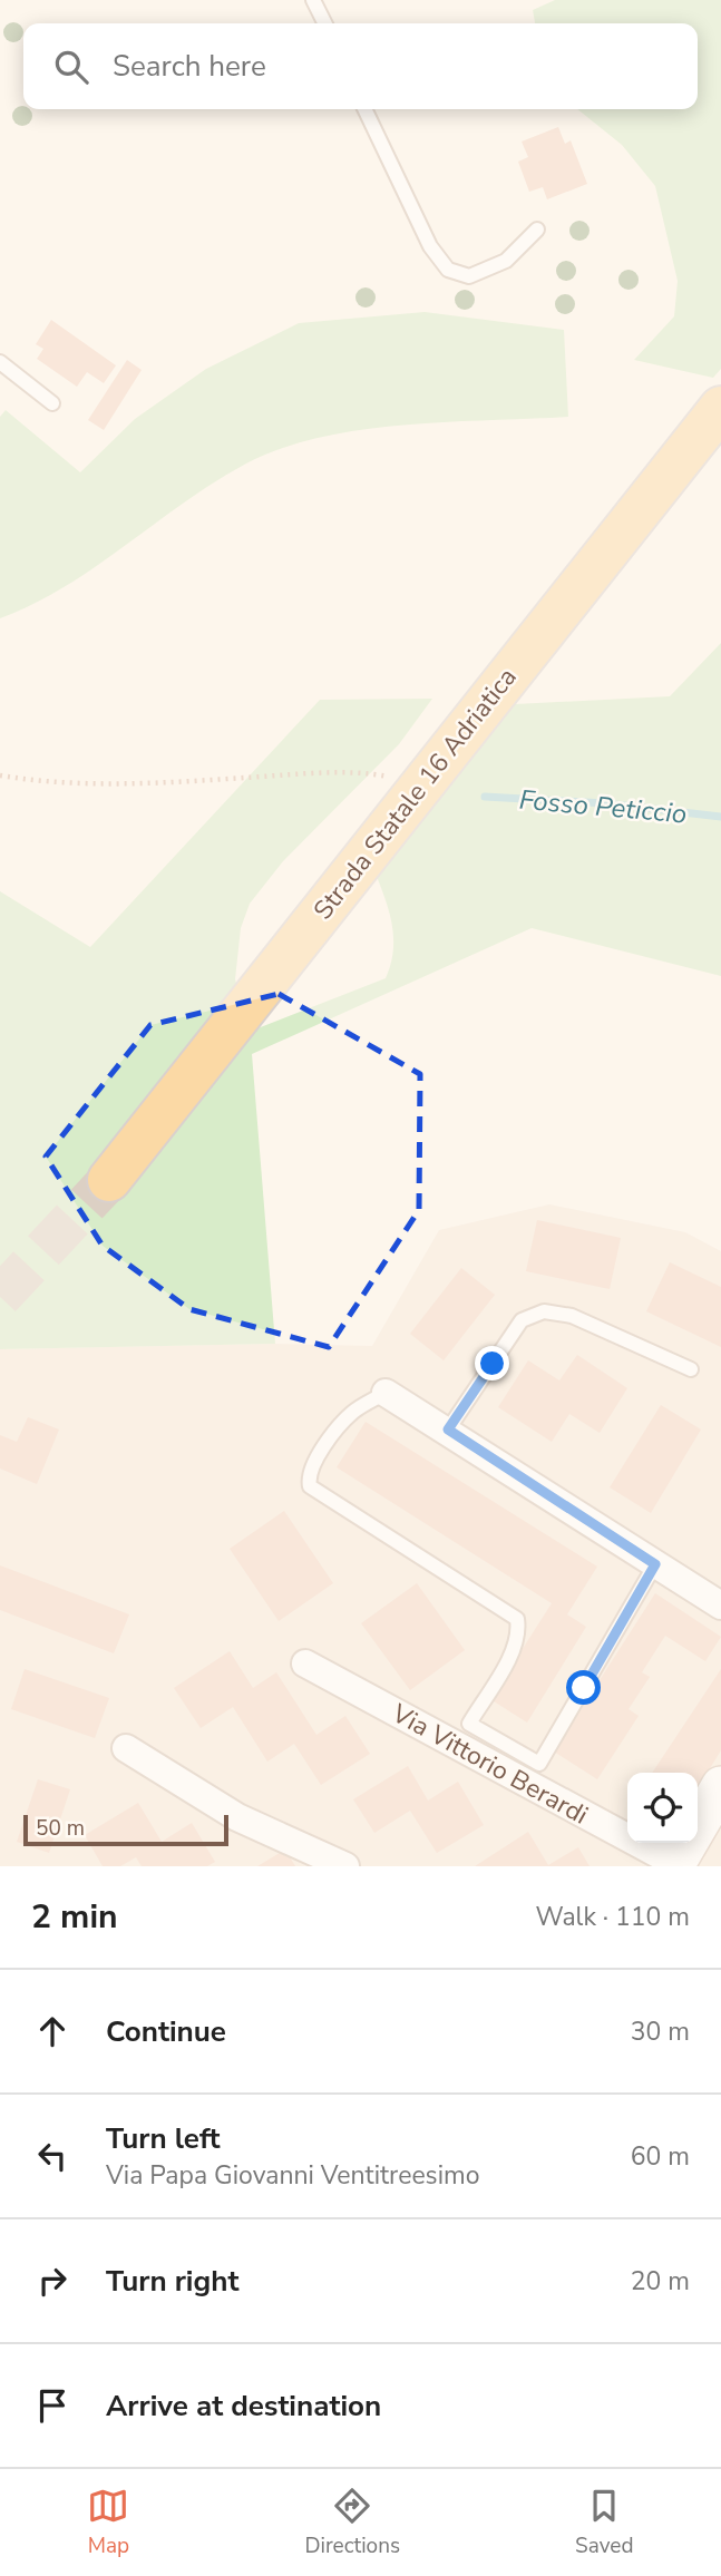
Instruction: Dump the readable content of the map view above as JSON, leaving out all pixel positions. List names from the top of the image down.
{
  "streets": {
    "main road": ["Strada Statale 16 Adriatica"],
    "street": ["Via Vittorio Berardi"]
  },
  "water": ["Fosso Peticcio"],
  "scale_bar": "50 m",
  "page": {
    "search": "Search here",
    "scale": "50 m",
    "heading": ["2 min", "Walk · 110 m"],
    "list": [
      ["Continue", "30 m"],
      ["Turn left", "Via Papa Giovanni Ventitreesimo", "60 m"],
      ["Turn right", "20 m"],
      "Arrive at destination"
    ],
    "nav": ["Map", "Directions", "Saved"]
  }
}
